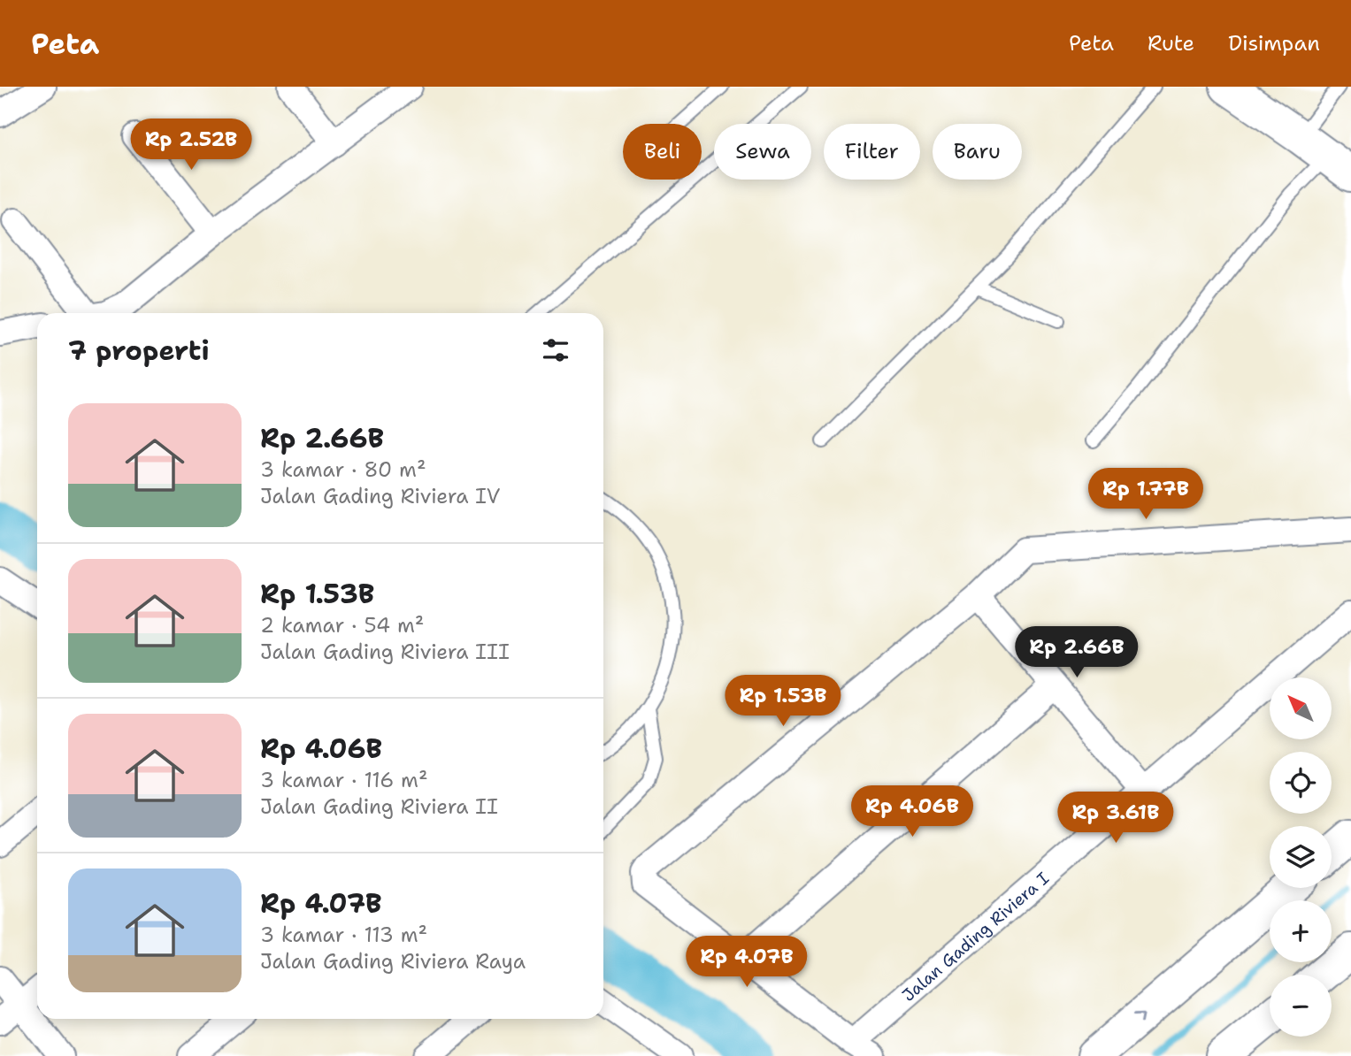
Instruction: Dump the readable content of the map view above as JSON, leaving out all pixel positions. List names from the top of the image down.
{
  "streets": {
    "street": ["Jalan Gading Riviera I"]
  },
  "north": "top left",
  "page": {
    "header": "Peta",
    "nav": ["Peta", "Rute", "Disimpan"],
    "price": [
      "Rp 2.52B",
      "Rp 1.77B",
      "Rp 2.66B",
      "Rp 1.53B",
      "Rp 4.06B",
      "Rp 3.61B",
      "Rp 4.07B"
    ],
    "chip": [
      "Beli",
      "Sewa",
      "Filter",
      "Baru"
    ],
    "heading": "7 properti",
    "list": [
      {
        "name": "Rp 2.66B",
        "note": "3 kamar · 80 m² · Jalan Gading Riviera IV"
      },
      {
        "name": "Rp 1.53B",
        "note": "2 kamar · 54 m² · Jalan Gading Riviera III"
      },
      {
        "name": "Rp 4.06B",
        "note": "3 kamar · 116 m² · Jalan Gading Riviera II"
      },
      {
        "name": "Rp 4.07B",
        "note": "3 kamar · 113 m² · Jalan Gading Riviera Raya"
      }
    ],
    "map_buttons": ["+", "−"]
  }
}
